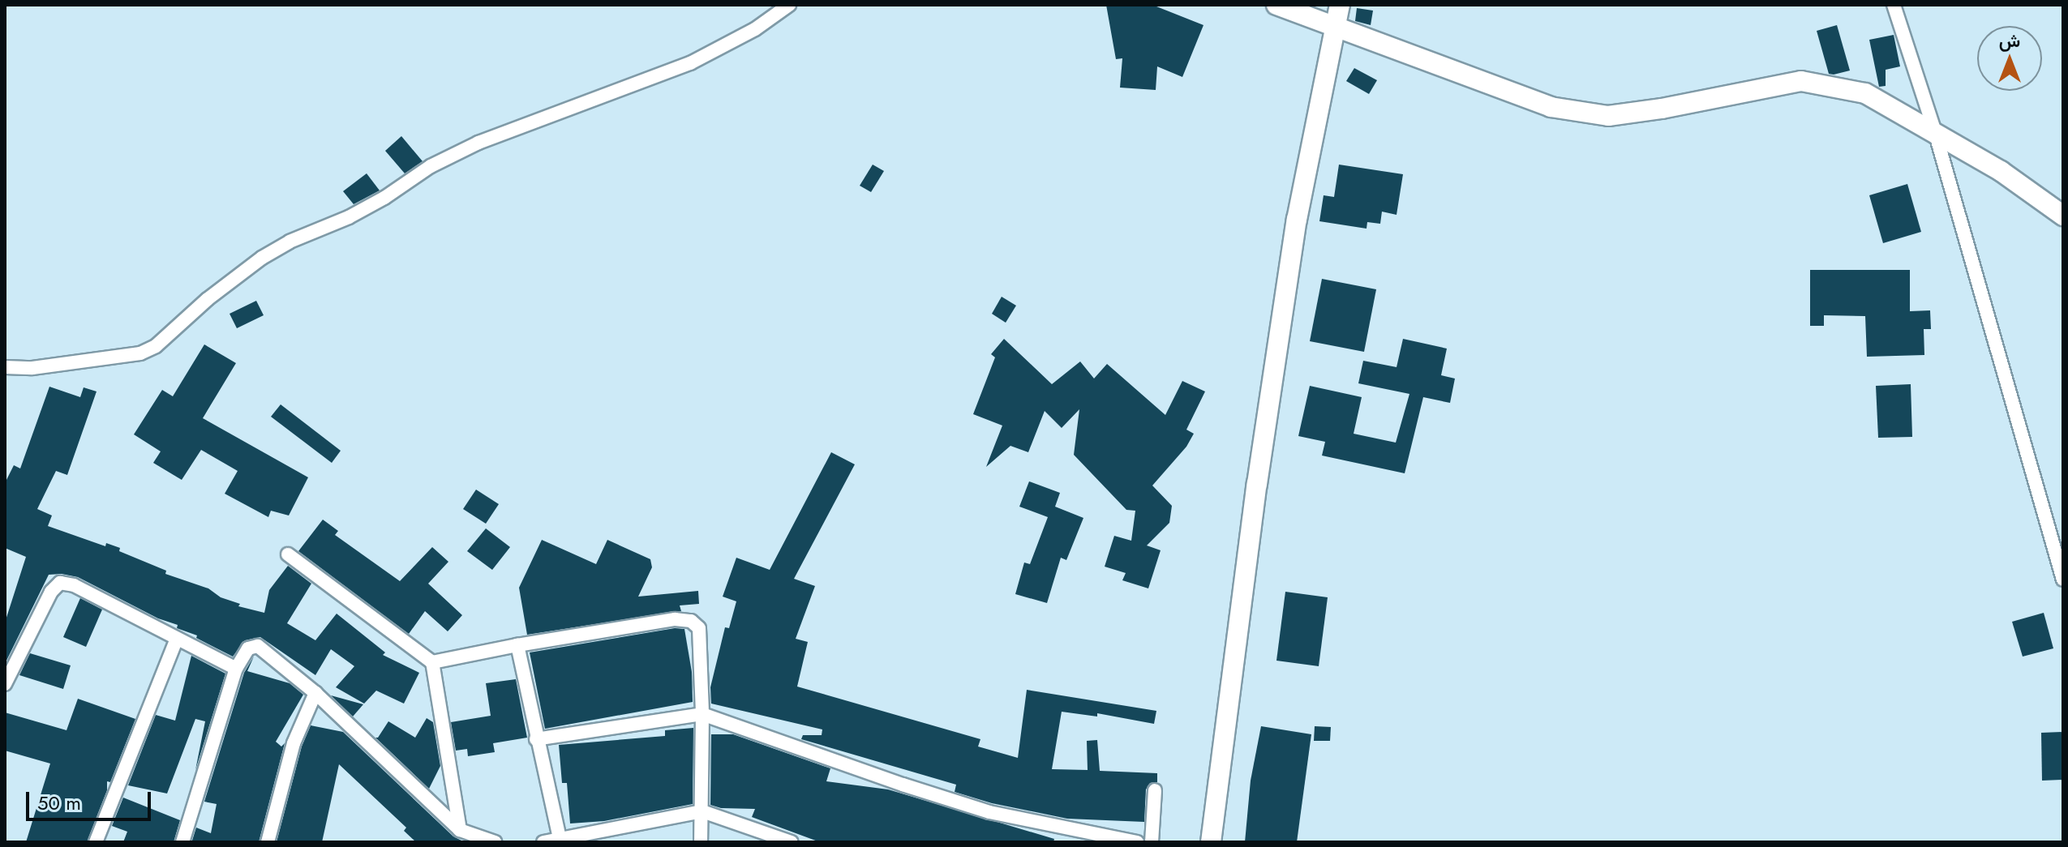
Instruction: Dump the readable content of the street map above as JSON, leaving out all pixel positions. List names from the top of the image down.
{
  "scale_bar": "50 m",
  "north": "top"
}
